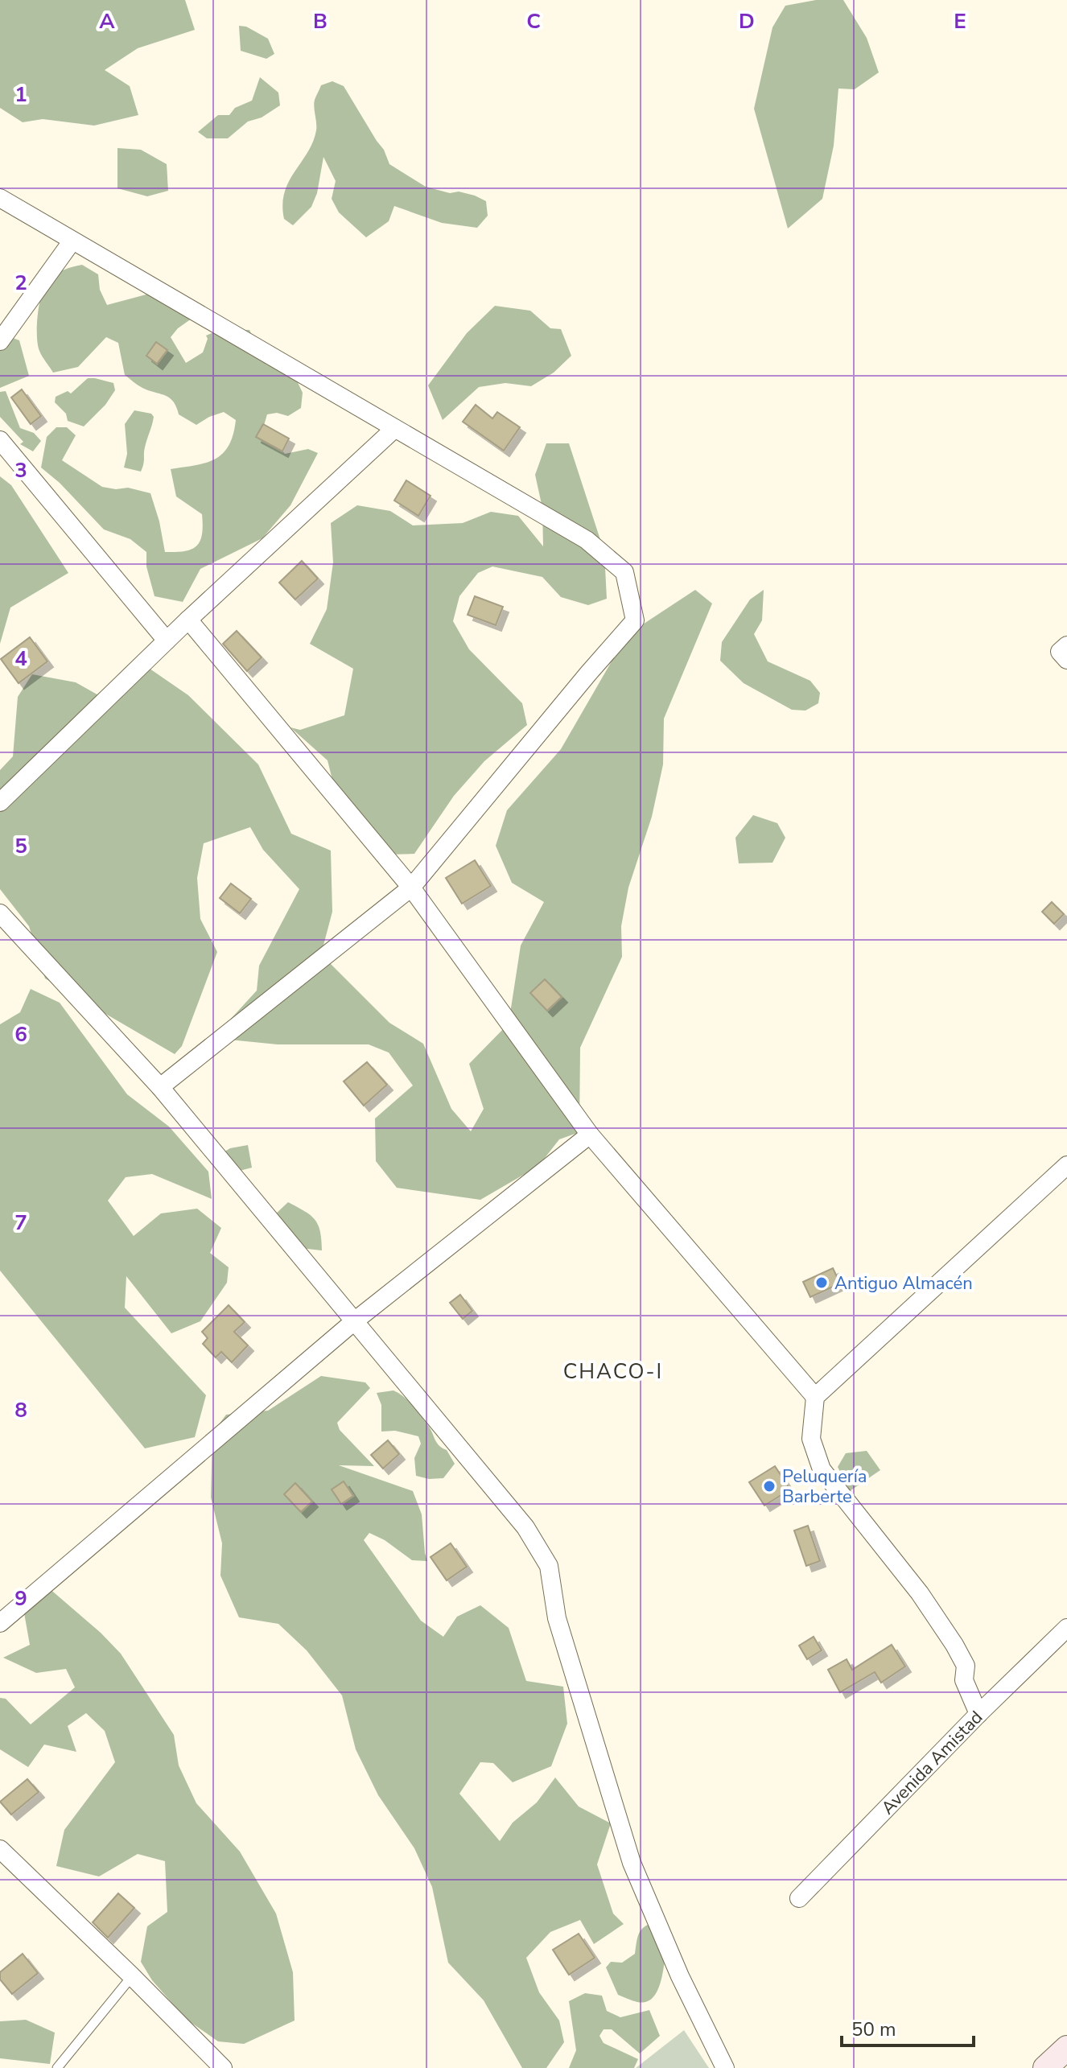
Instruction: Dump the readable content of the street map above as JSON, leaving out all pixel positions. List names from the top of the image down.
{
  "streets": {
    "street": ["Avenida Amistad"]
  },
  "districts": ["CHACO-I"],
  "places": ["Antiguo Almacén", "Peluquería Barberte"],
  "scale_bar": "50 m",
  "grid": {
    "columns": [
      "A",
      "B",
      "C",
      "D",
      "E"
    ],
    "rows": [
      "1",
      "2",
      "3",
      "4",
      "5",
      "6",
      "7",
      "8",
      "9"
    ]
  }
}
